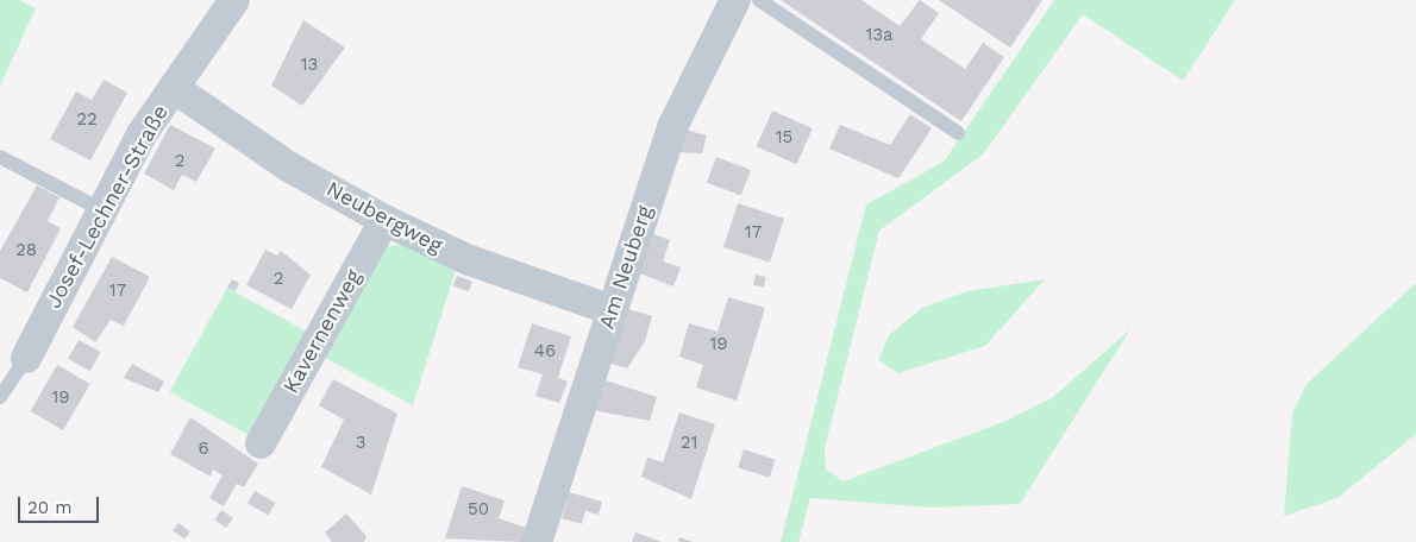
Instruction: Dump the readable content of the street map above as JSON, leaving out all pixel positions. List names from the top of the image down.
{
  "streets": {
    "street": [
      "Josef-Lechner-Straße",
      "Neubergweg",
      "Am Neuberg",
      "Kavernenweg"
    ]
  },
  "crossings": [
    ["Josef-Lechner-Straße", "Neubergweg"],
    ["Neubergweg", "Am Neuberg"],
    ["Neubergweg", "Kavernenweg"]
  ],
  "house_numbers": [
    "13a",
    "13",
    "22",
    "15",
    "2",
    "17",
    "28",
    "2",
    "17",
    "19",
    "46",
    "19",
    "3",
    "21",
    "6",
    "50"
  ],
  "scale_bar": "20 m"
}
